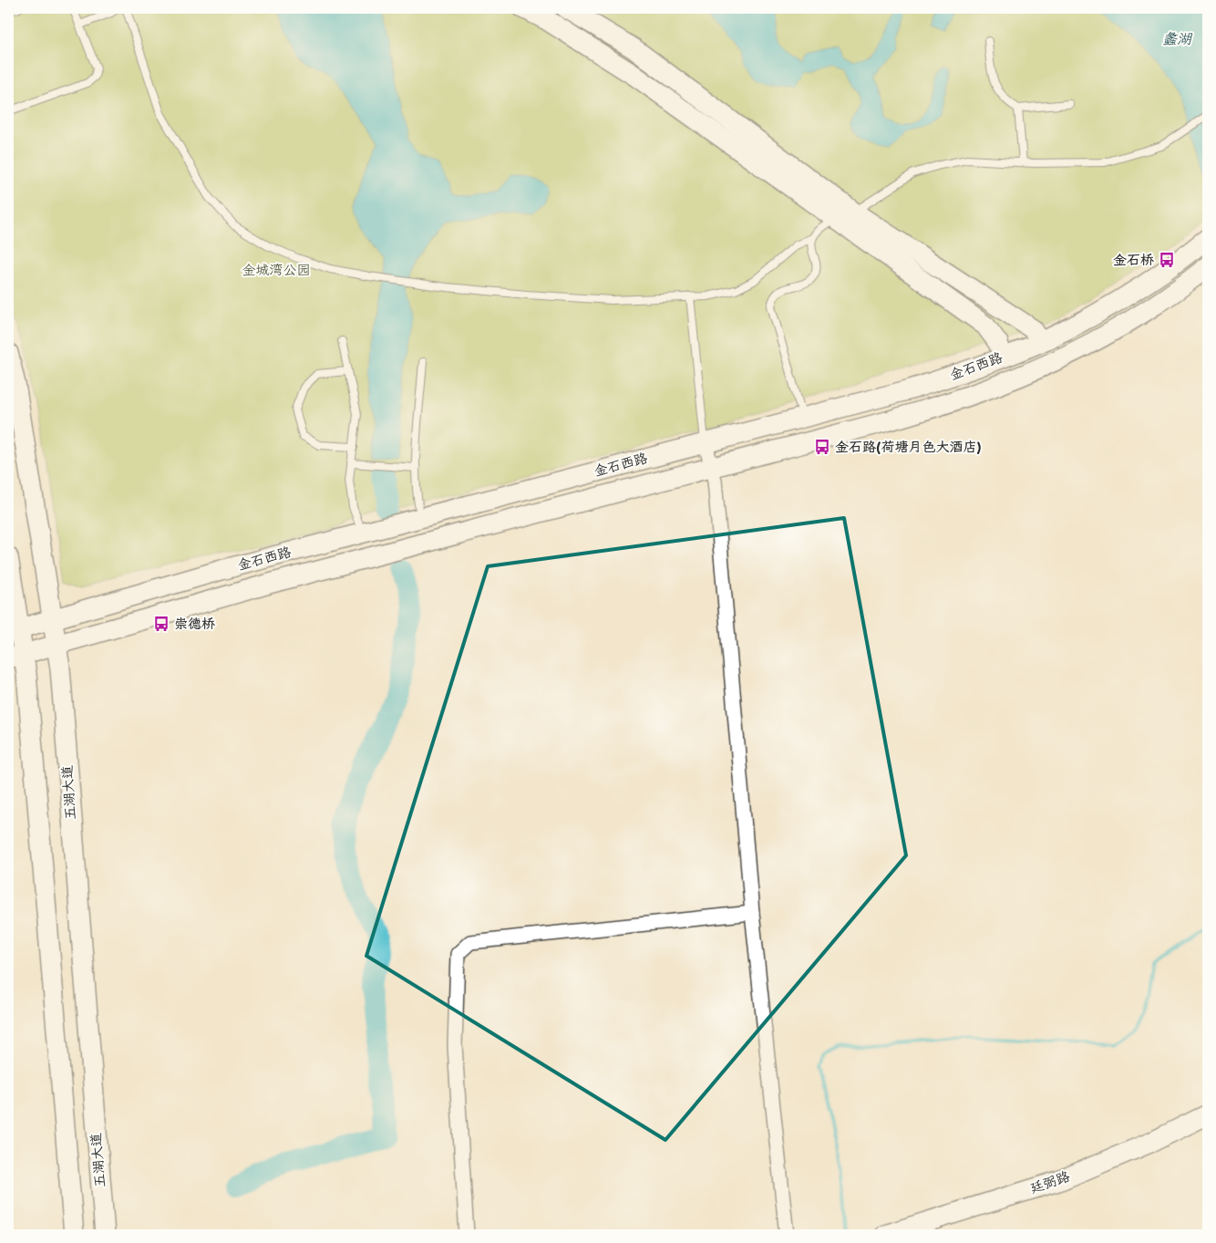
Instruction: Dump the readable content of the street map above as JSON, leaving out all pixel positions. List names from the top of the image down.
{
  "streets": {
    "main road": ["金石西路", "五湖大道", "廷弼路"]
  },
  "crossings": [
    ["金石西路", "五湖大道"]
  ],
  "water": ["蠡湖"],
  "parks": ["金城湾公园"],
  "places": {
    "bus stop": ["金石桥", "金石路(荷塘月色大酒店)", "崇德桥"]
  }
}
